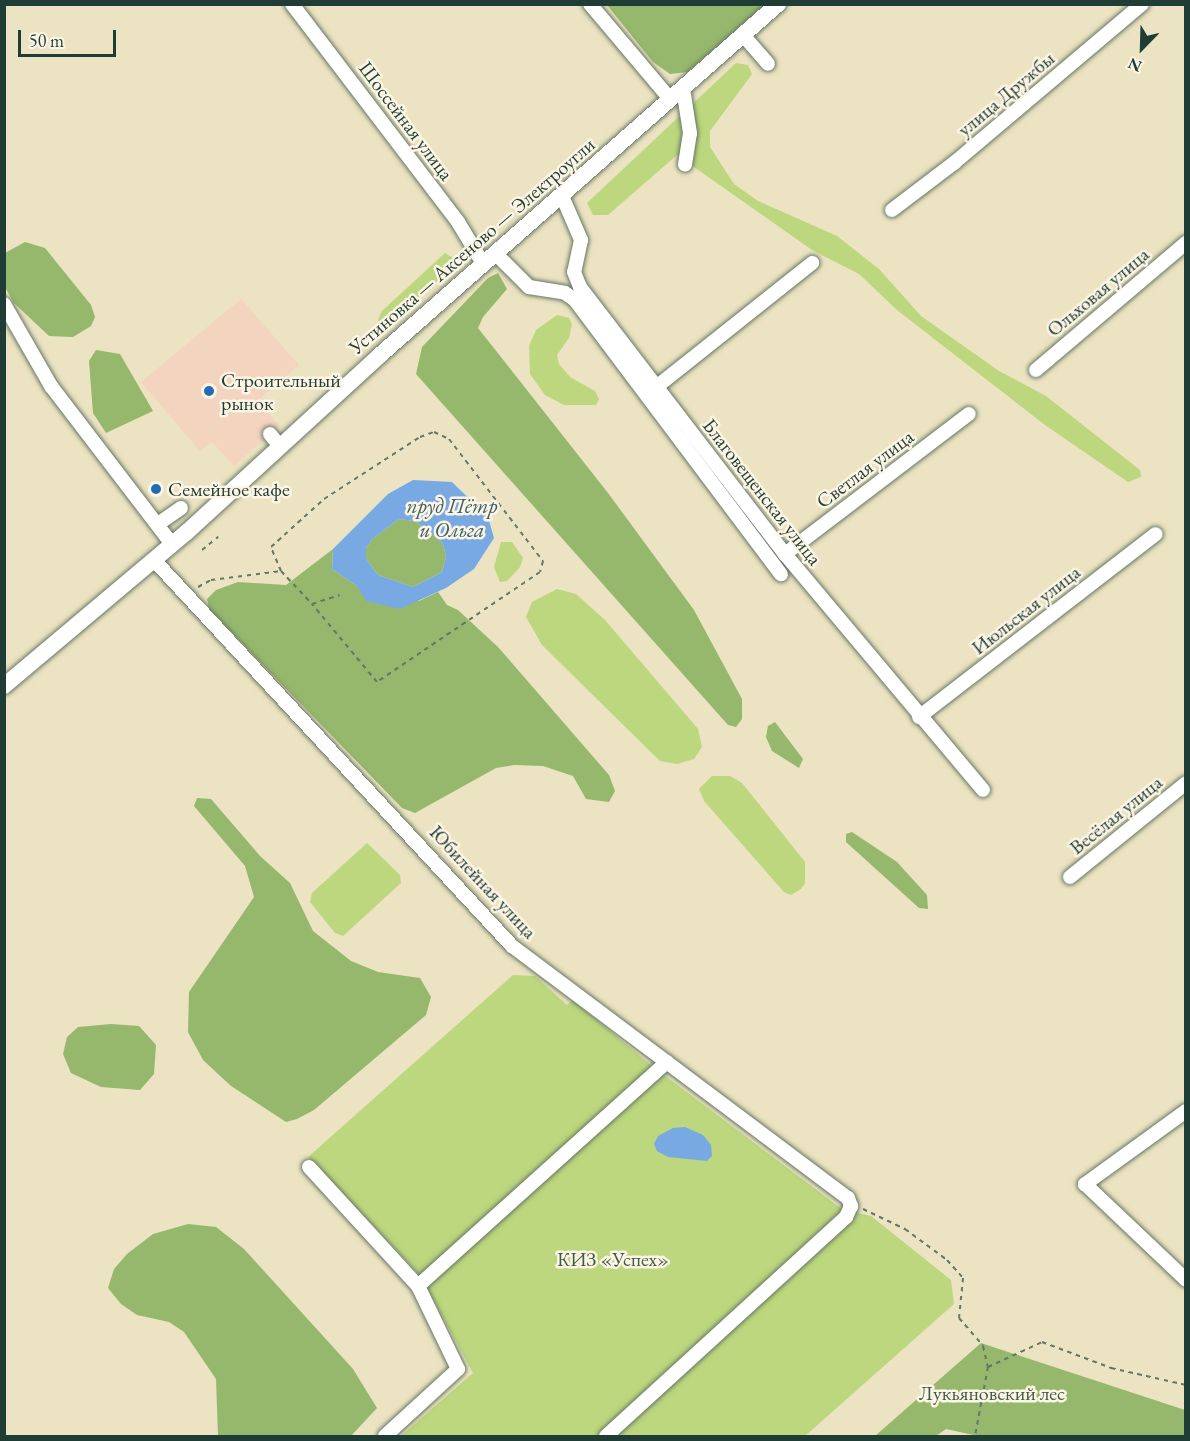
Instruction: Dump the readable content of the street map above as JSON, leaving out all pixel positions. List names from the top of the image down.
{
  "streets": {
    "main road": ["Устиновка — Аксеново — Электроугли"],
    "street": [
      "улица Дружбы",
      "Шоссейная улица",
      "Ольховая улица",
      "Светлая улица",
      "Благовещенская улица",
      "Июльская улица",
      "Весёлая улица",
      "Юбилейная улица"
    ]
  },
  "crossings": [
    ["Шоссейная улица", "Устиновка — Аксеново — Электроугли"],
    ["Устиновка — Аксеново — Электроугли", "Благовещенская улица"],
    ["Устиновка — Аксеново — Электроугли", "Юбилейная улица"],
    ["Светлая улица", "Благовещенская улица"],
    ["Благовещенская улица", "Июльская улица"]
  ],
  "water": ["пруд Пётр и Ольга"],
  "parks": ["КИЗ «Успех»", "Лукьяновский лес"],
  "places": ["Строительный рынок", "Семейное кафе"],
  "scale_bar": "50 m",
  "north": "bottom left"
}
